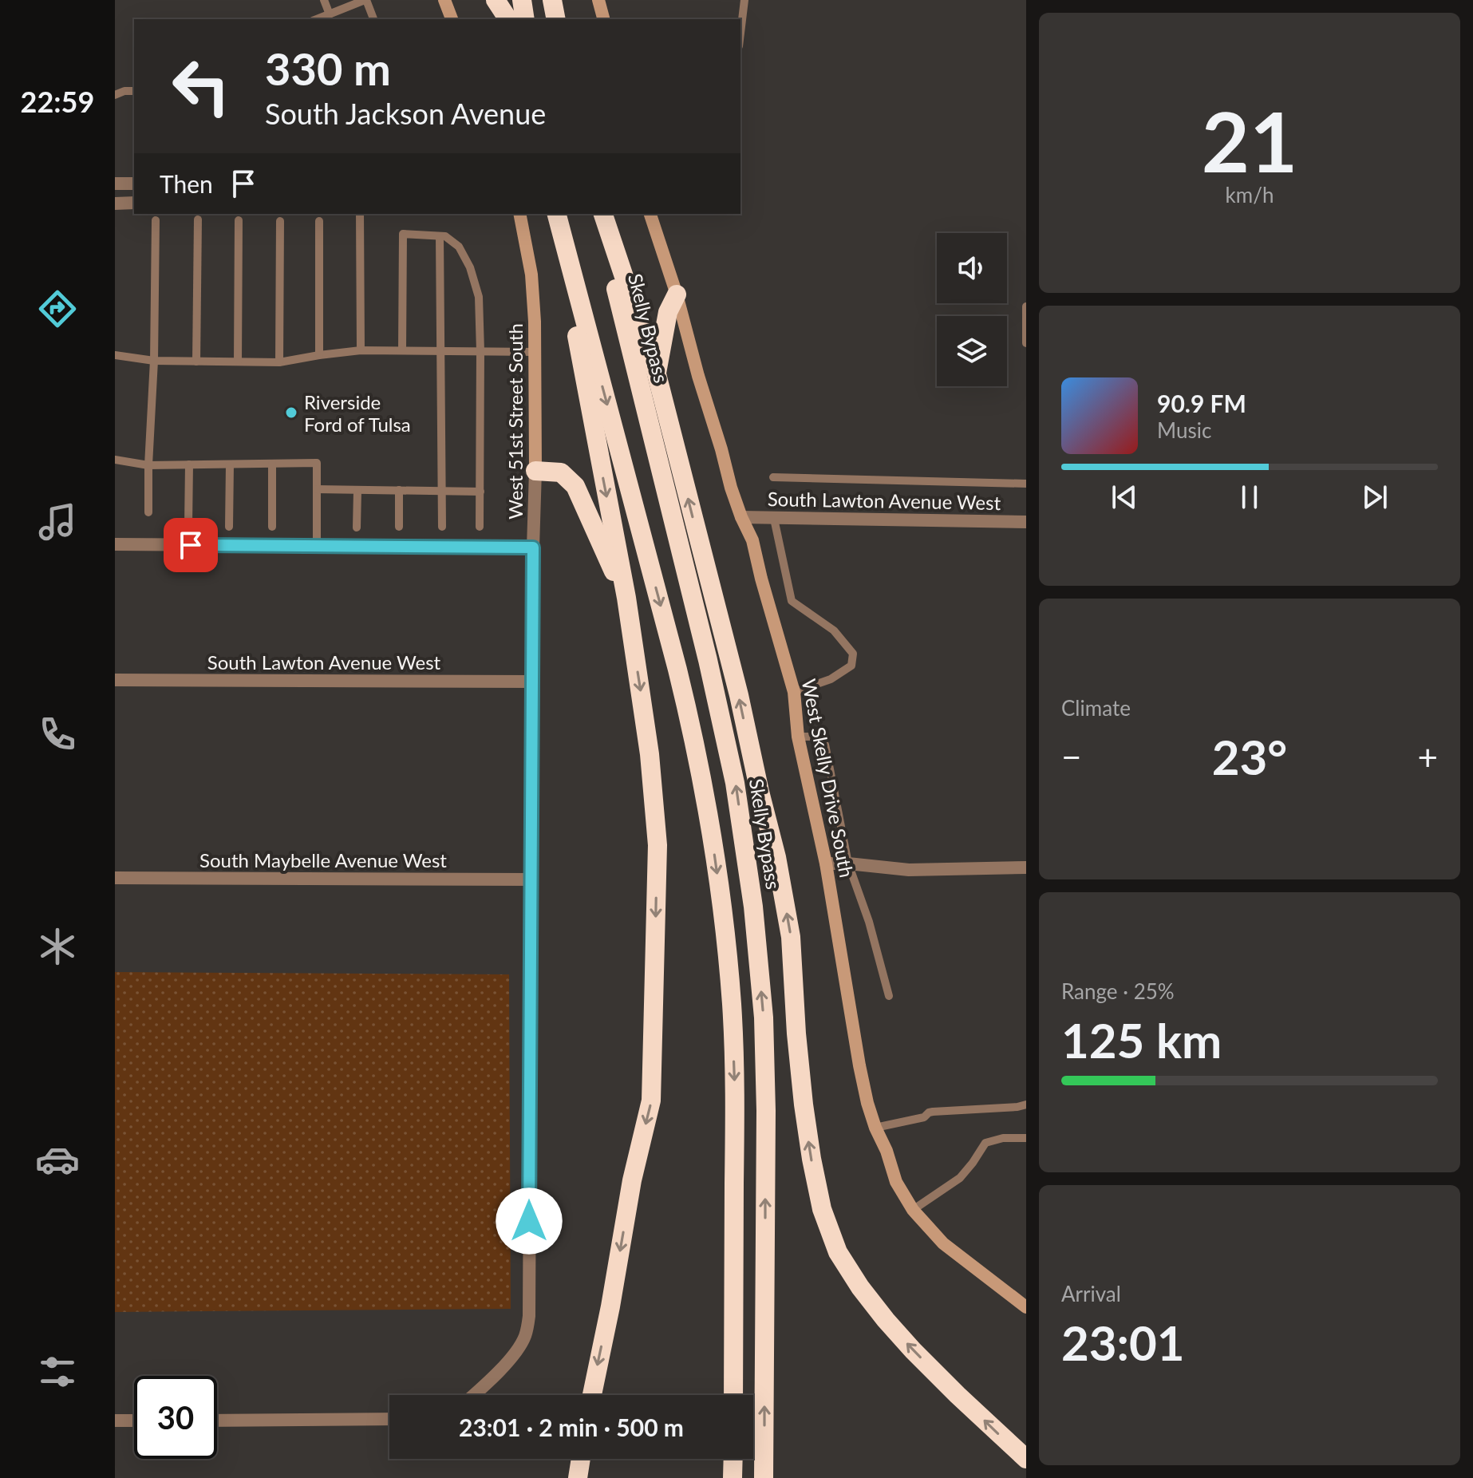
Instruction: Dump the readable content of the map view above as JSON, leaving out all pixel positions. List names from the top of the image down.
{
  "streets": {
    "highway": ["Skelly Bypass"],
    "street": [
      "West 51st Street South",
      "South Lawton Avenue West",
      "West Skelly Drive South",
      "South Maybelle Avenue West"
    ]
  },
  "crossings": [
    ["West 51st Street South", "South Lawton Avenue West"],
    ["West 51st Street South", "South Maybelle Avenue West"],
    ["South Lawton Avenue West", "West Skelly Drive South"]
  ],
  "places": ["Riverside Ford of Tulsa"],
  "page": {
    "tabs": "22:59",
    "tile": [
      ["21", "km/h"],
      "Climate",
      ["Range · 25%", "125 km"],
      ["Arrival", "23:01"]
    ],
    "turn": ["330 m", "South Jackson Avenue"],
    "then": "Then",
    "song": ["90.9 FM", "Music"],
    "heat": ["−", "23°", "+"],
    "limit": "30",
    "trip": "23:01 · 2 min · 500 m"
  }
}
